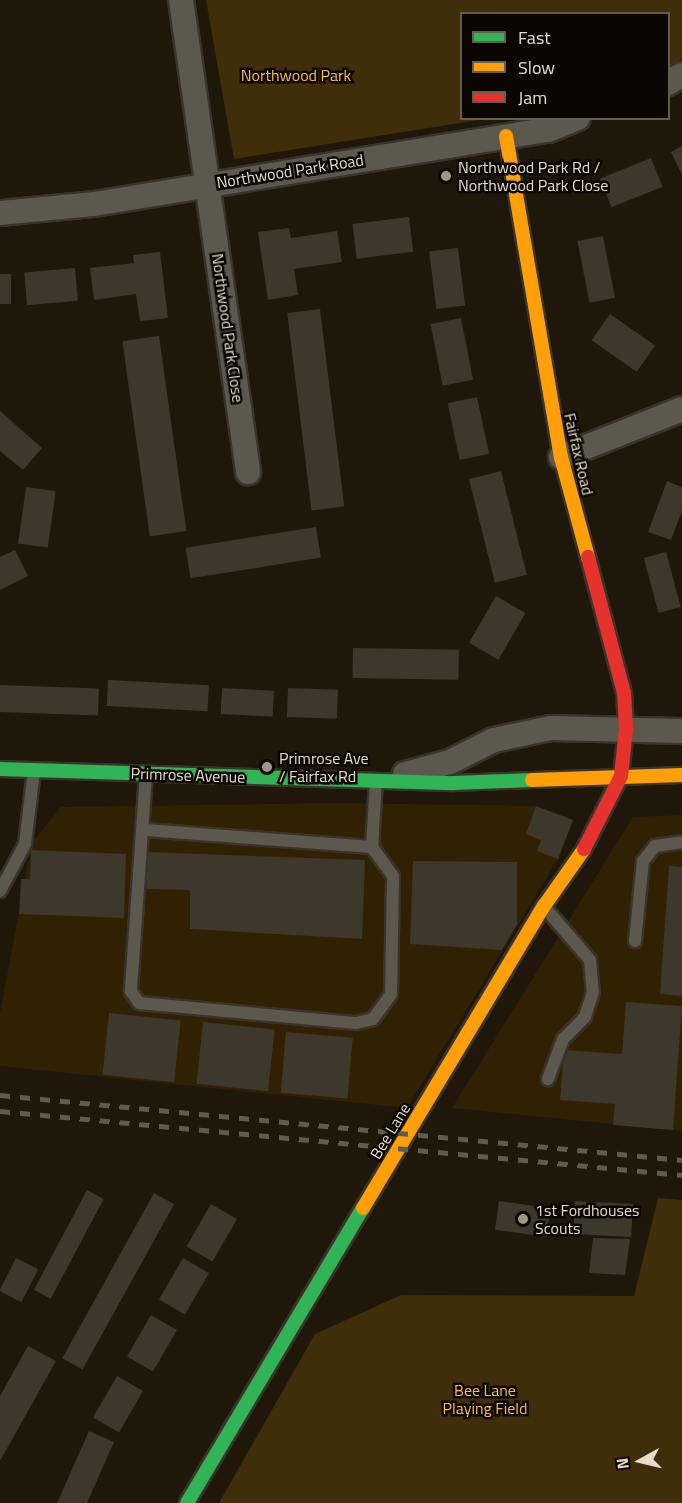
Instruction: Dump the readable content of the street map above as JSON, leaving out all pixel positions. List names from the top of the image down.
{
  "streets": {
    "street": [
      "Northwood Park Road",
      "Northwood Park Close",
      "Fairfax Road",
      "Primrose Avenue",
      "Bee Lane"
    ]
  },
  "crossings": [
    ["Northwood Park Road", "Northwood Park Close"],
    ["Northwood Park Road", "Fairfax Road"],
    ["Fairfax Road", "Primrose Avenue"],
    ["Fairfax Road", "Bee Lane"],
    ["Primrose Avenue", "Bee Lane"]
  ],
  "parks": ["Northwood Park", "Bee Lane Playing Field"],
  "places": ["Northwood Park Rd / Northwood Park Close", "Primrose Ave / Fairfax Rd", "1st Fordhouses Scouts"],
  "legend": ["Fast", "Slow", "Jam"],
  "north": "left"
}
